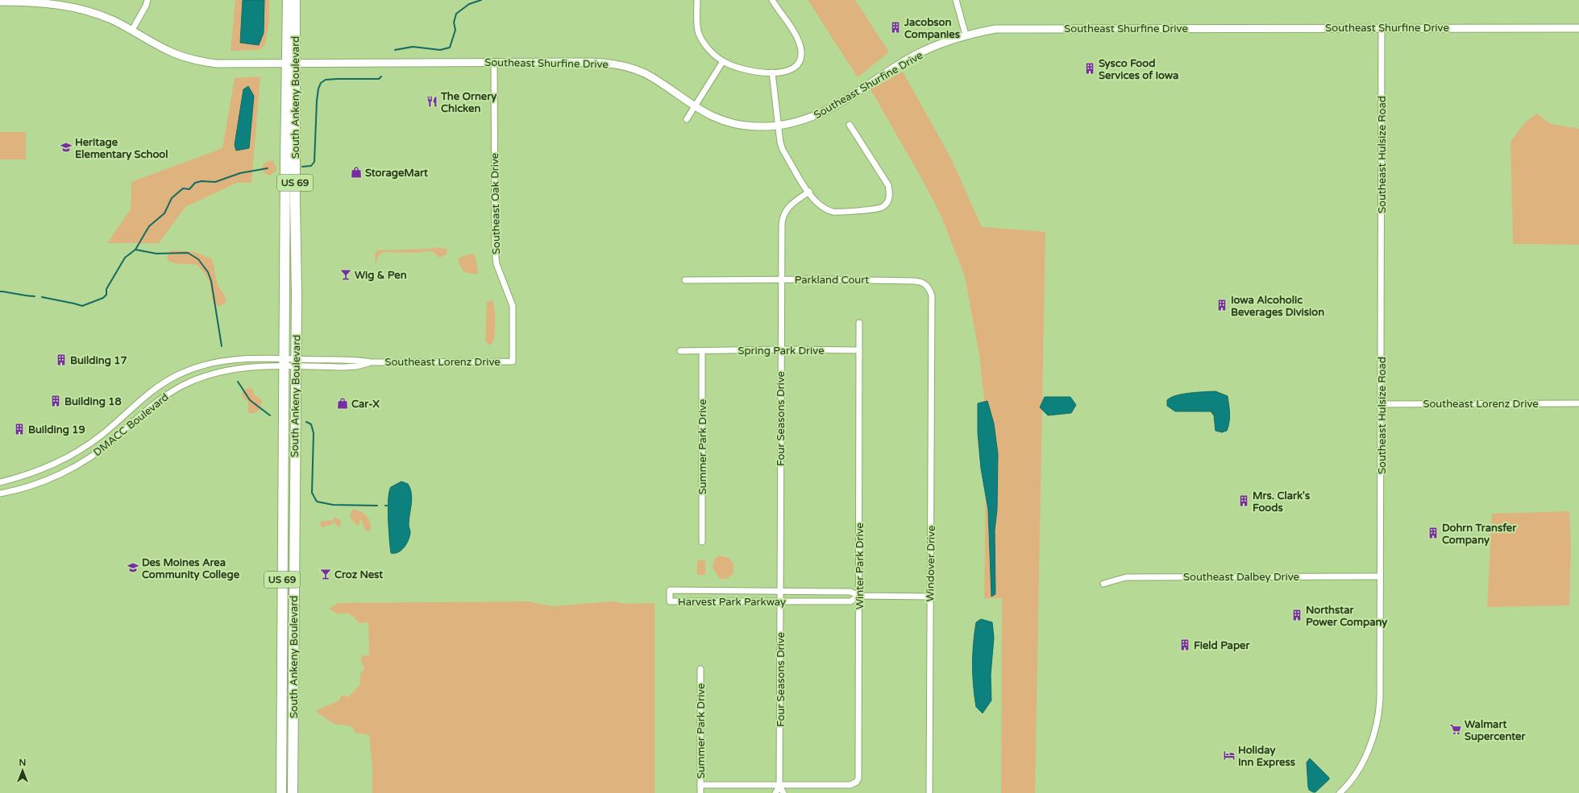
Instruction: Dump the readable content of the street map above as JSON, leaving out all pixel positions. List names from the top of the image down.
{
  "streets": {
    "main road": ["South Ankeny Boulevard", "US 69"],
    "street": [
      "Southeast Shurfine Drive",
      "Southeast Hulsize Road",
      "Southeast Oak Drive",
      "Parkland Court",
      "Spring Park Drive",
      "Southeast Lorenz Drive",
      "Four Seasons Drive",
      "DMACC Boulevard",
      "Summer Park Drive",
      "Windover Drive",
      "Winter Park Drive",
      "Southeast Dalbey Drive",
      "Harvest Park Parkway"
    ]
  },
  "crossings": [
    ["Southeast Shurfine Drive", "South Ankeny Boulevard"],
    ["Southeast Shurfine Drive", "Southeast Hulsize Road"],
    ["Southeast Shurfine Drive", "Southeast Oak Drive"],
    ["South Ankeny Boulevard", "Southeast Lorenz Drive"],
    ["South Ankeny Boulevard", "DMACC Boulevard"],
    ["Southeast Hulsize Road", "Southeast Lorenz Drive"],
    ["Southeast Hulsize Road", "Southeast Dalbey Drive"],
    ["Southeast Oak Drive", "Southeast Lorenz Drive"],
    ["Parkland Court", "Four Seasons Drive"],
    ["Parkland Court", "Windover Drive"],
    ["Spring Park Drive", "Four Seasons Drive"],
    ["Spring Park Drive", "Summer Park Drive"],
    ["Spring Park Drive", "Winter Park Drive"],
    ["Southeast Lorenz Drive", "DMACC Boulevard"],
    ["Four Seasons Drive", "Winter Park Drive"],
    ["Four Seasons Drive", "Harvest Park Parkway"],
    ["Windover Drive", "Harvest Park Parkway"],
    ["Winter Park Drive", "Harvest Park Parkway"]
  ],
  "places": {
    "building": [
      "Jacobson Companies",
      "Sysco Food Services of Iowa",
      "Iowa Alcoholic Beverages Division",
      "Building 17",
      "Building 18",
      "Building 19",
      "Mrs. Clark's Foods",
      "Dohrn Transfer Company",
      "Northstar Power Company",
      "Field Paper"
    ],
    "restaurant": ["The Ornery Chicken"],
    "school or university": ["Heritage Elementary School", "Des Moines Area Community College"],
    "shop": ["StorageMart", "Car-X"],
    "bar": ["Wig & Pen", "Croz Nest"],
    "supermarket": ["Walmart Supercenter"],
    "hotel": ["Holiday Inn Express"]
  },
  "north": "top"
}
